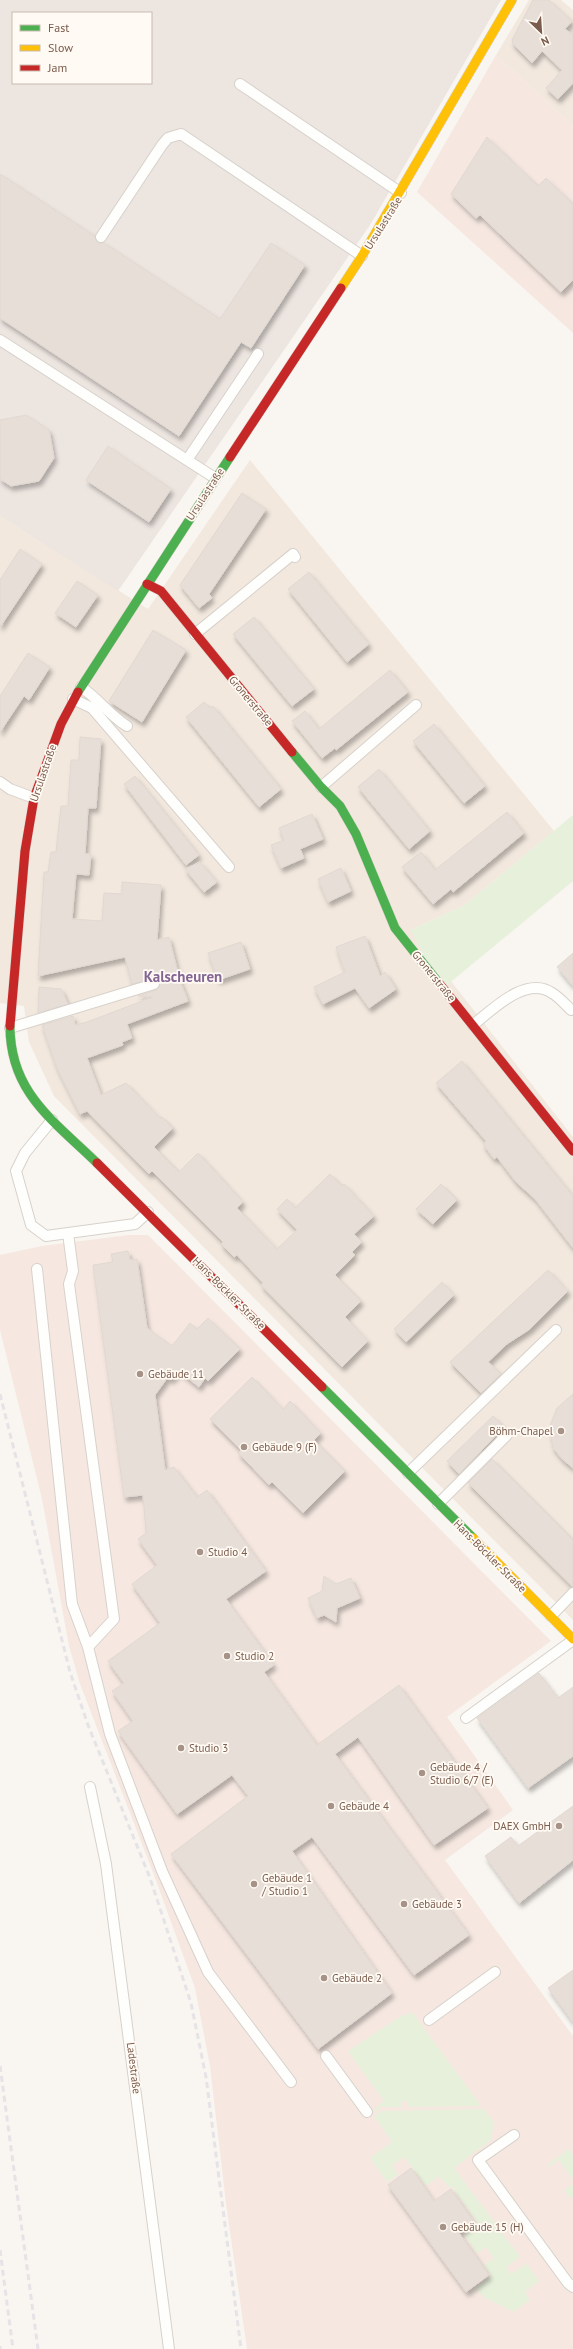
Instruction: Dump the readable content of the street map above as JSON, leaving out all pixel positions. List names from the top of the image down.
{
  "streets": {
    "street": ["Ursulastraße", "Gronerstraße", "Hans-Böckler-Straße"],
    "lane": ["Ladestraße"]
  },
  "crossings": [
    ["Ursulastraße", "Gronerstraße"],
    ["Ursulastraße", "Hans-Böckler-Straße"]
  ],
  "districts": ["Kalscheuren"],
  "places": [
    "Gebäude 11",
    "Böhm-Chapel",
    "Gebäude 9 (F)",
    "Studio 4",
    "Studio 2",
    "Studio 3",
    "Gebäude 4 / Studio 6/7 (E)",
    "Gebäude 4",
    "DAEX GmbH",
    "Gebäude 1 / Studio 1",
    "Gebäude 3",
    "Gebäude 2",
    "Gebäude 15 (H)"
  ],
  "legend": ["Fast", "Slow", "Jam"],
  "north": "bottom right"
}
